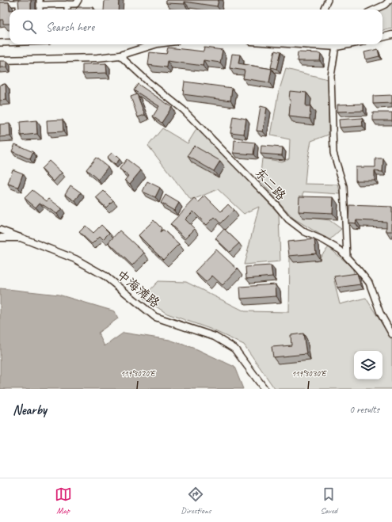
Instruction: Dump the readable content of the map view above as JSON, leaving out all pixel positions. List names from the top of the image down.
{
  "streets": {
    "main road": ["中海滩路"],
    "street": ["东二路"]
  },
  "page": {
    "search": "Search here",
    "heading": ["Nearby", "0 results"],
    "nav": ["Map", "Directions", "Saved"]
  },
  "coordinates": ["119°30'20\"E", "119°30'30\"E"]
}
